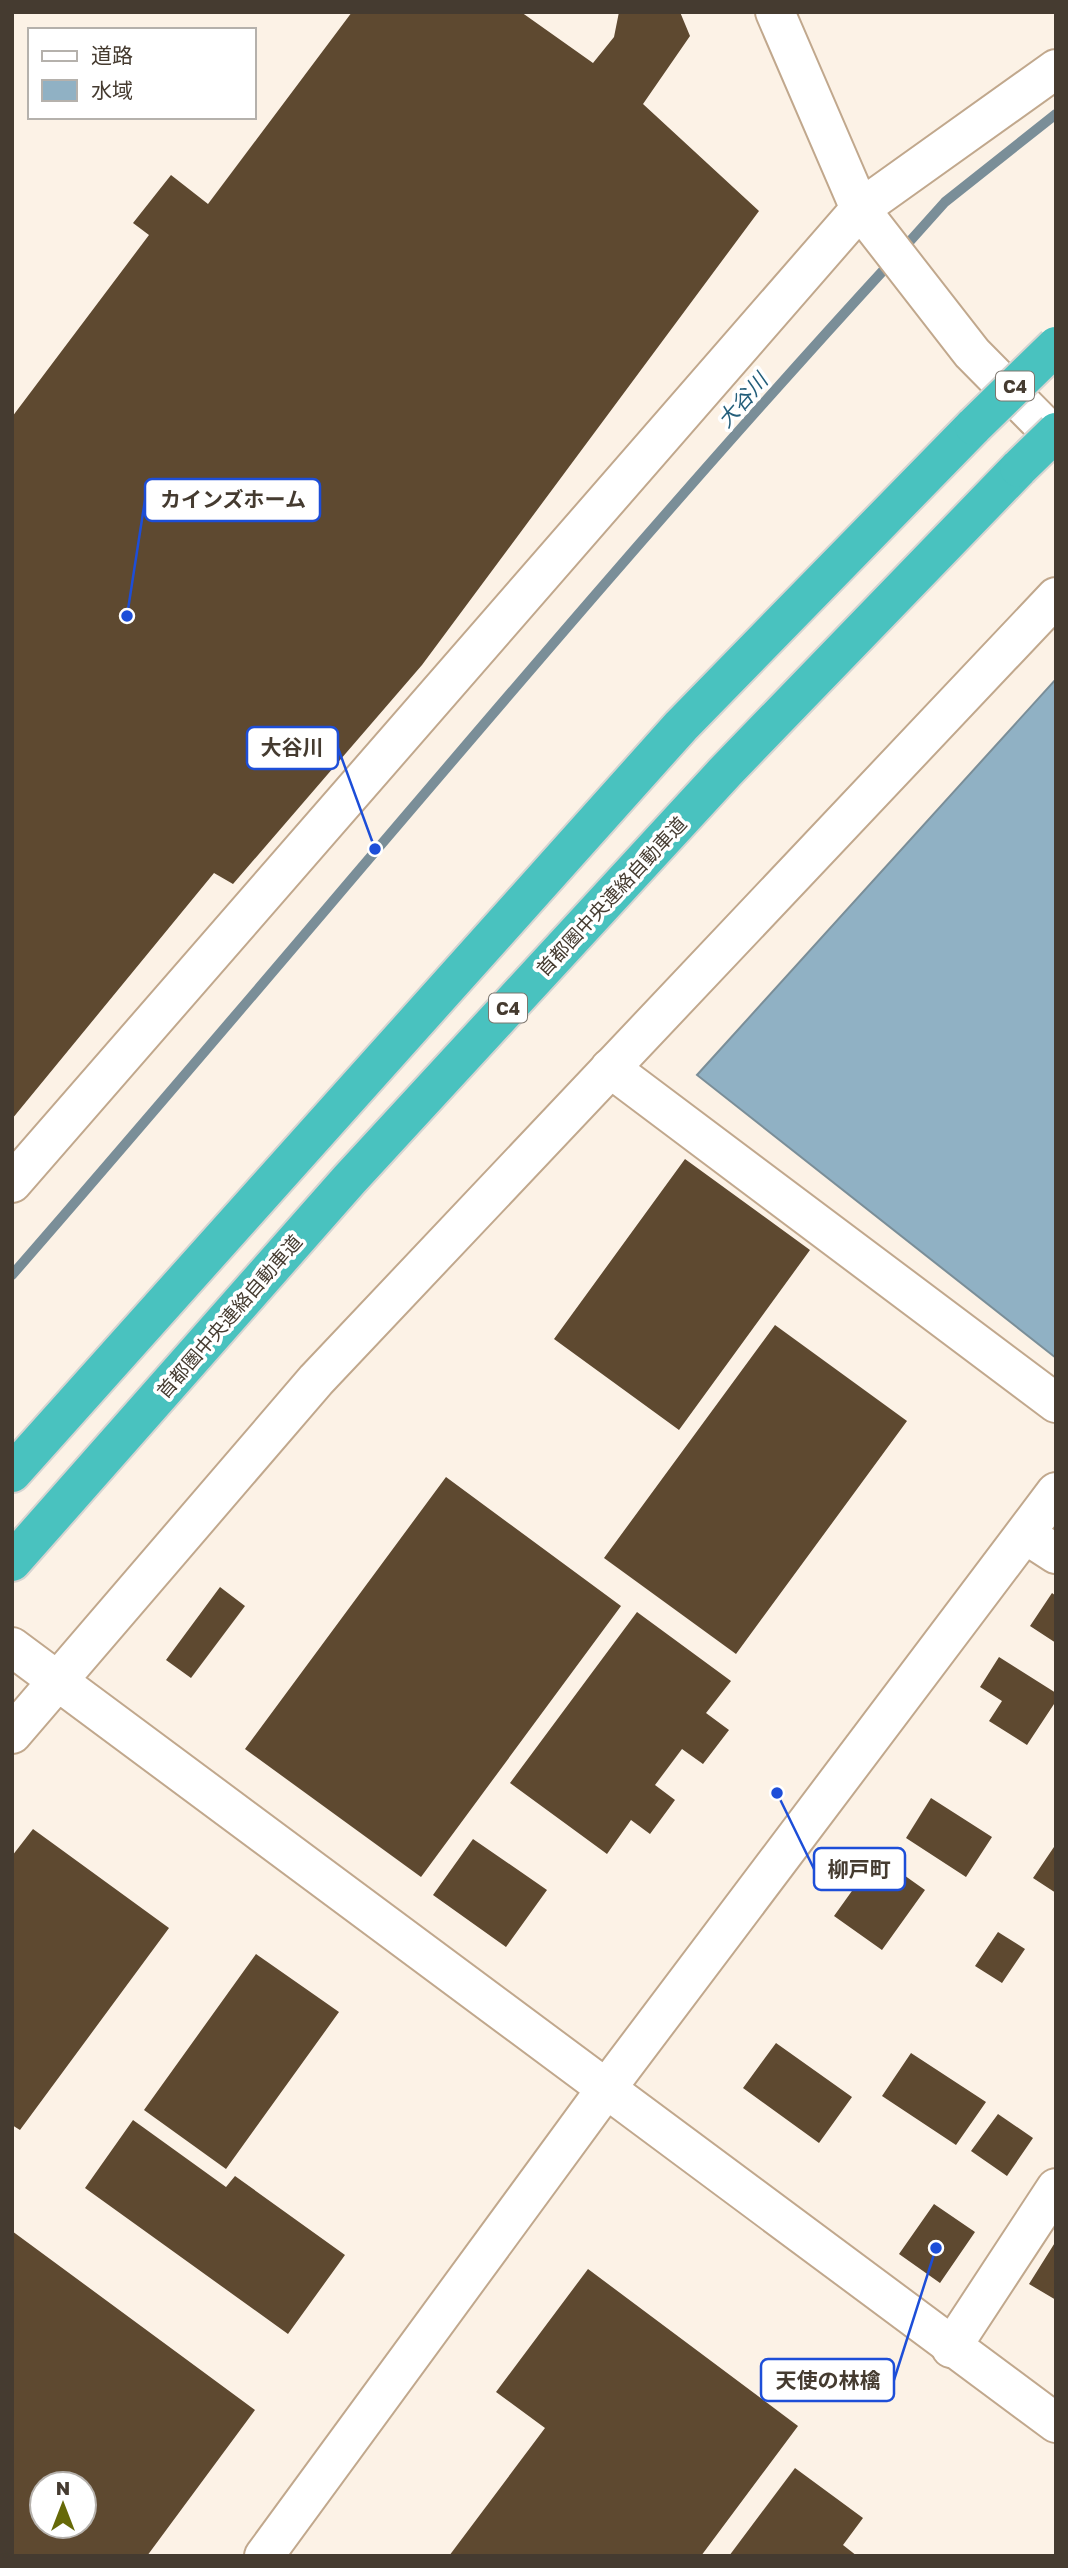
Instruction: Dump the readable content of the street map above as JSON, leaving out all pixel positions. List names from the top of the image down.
{
  "streets": {
    "highway": ["C4", "首都圏中央連絡自動車道"]
  },
  "water": ["大谷川"],
  "places": [
    "カインズホーム",
    "大谷川",
    "柳戸町",
    "天使の林檎"
  ],
  "legend": ["道路", "水域"],
  "north": "top"
}
